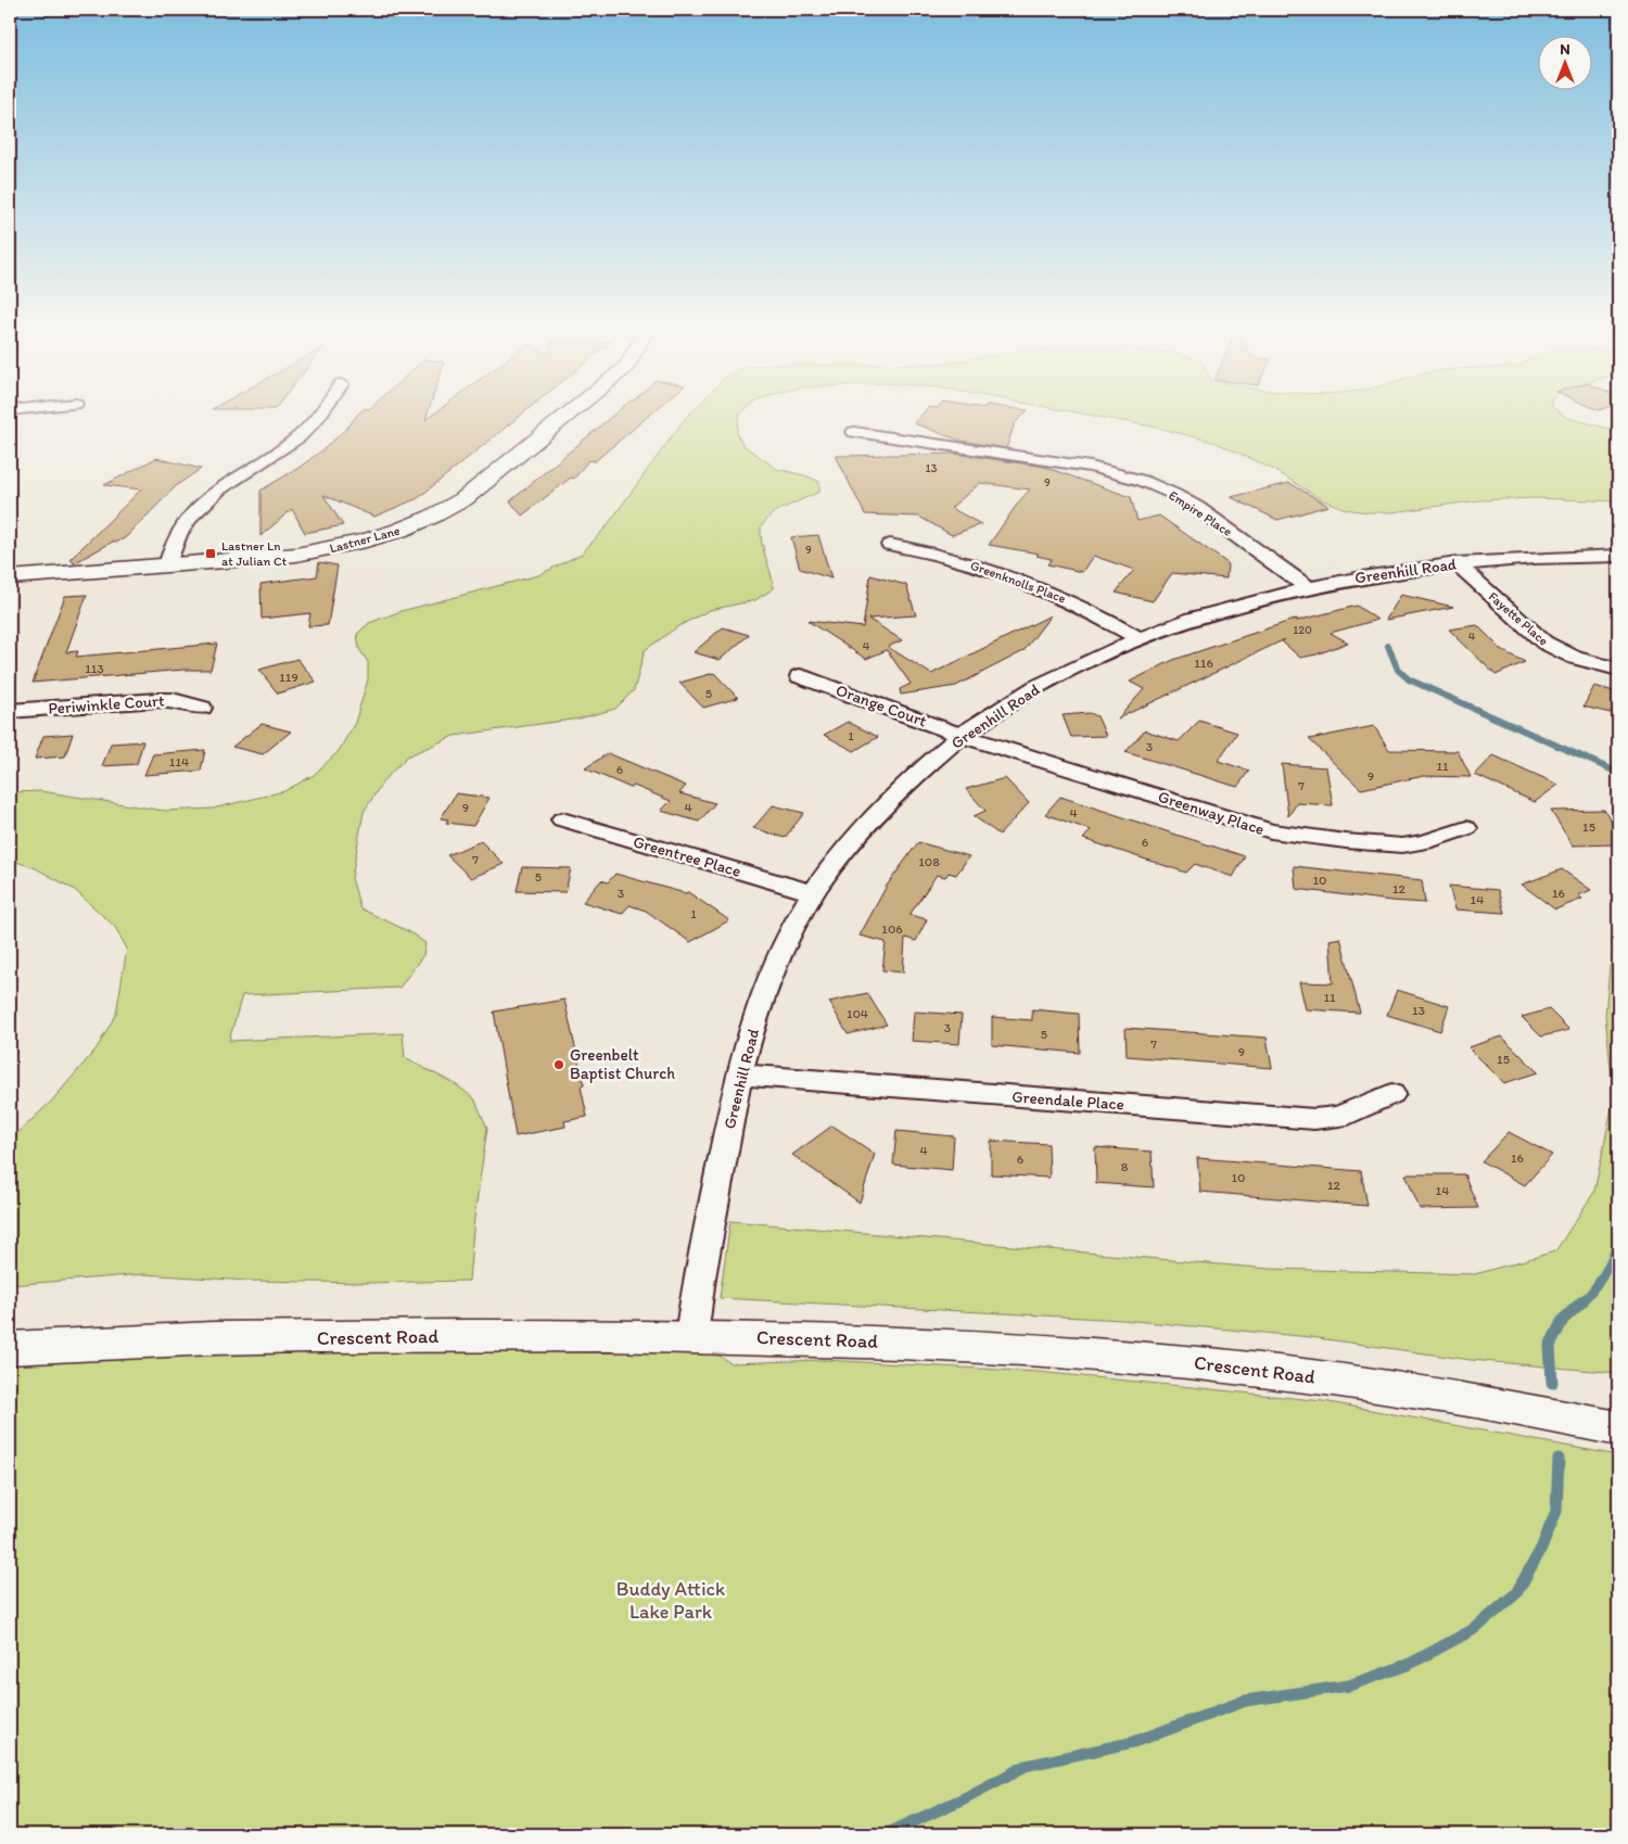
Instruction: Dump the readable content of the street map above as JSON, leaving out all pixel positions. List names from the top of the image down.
{
  "streets": {
    "street": [
      "Empire Place",
      "Lastner Lane",
      "Greenhill Road",
      "Greenknolls Place",
      "Fayette Place",
      "Periwinkle Court",
      "Orange Court",
      "Greenway Place",
      "Greentree Place",
      "Greendale Place",
      "Crescent Road"
    ]
  },
  "crossings": [
    ["Empire Place", "Greenhill Road"],
    ["Greenhill Road", "Greenknolls Place"],
    ["Greenhill Road", "Fayette Place"],
    ["Greenhill Road", "Orange Court"],
    ["Greenhill Road", "Greenway Place"],
    ["Greenhill Road", "Greentree Place"],
    ["Greenhill Road", "Greendale Place"],
    ["Greenhill Road", "Crescent Road"],
    ["Orange Court", "Greenway Place"]
  ],
  "parks": ["Buddy Attick Lake Park"],
  "places": {
    "transit": ["Lastner Ln at Julian Ct"],
    "other": ["Greenbelt Baptist Church"]
  },
  "house_numbers": [
    "13",
    "9",
    "9",
    "120",
    "4",
    "4",
    "116",
    "113",
    "119",
    "5",
    "1",
    "3",
    "114",
    "11",
    "6",
    "9",
    "7",
    "9",
    "4",
    "4",
    "15",
    "6",
    "7",
    "108",
    "5",
    "10",
    "12",
    "3",
    "16",
    "14",
    "1",
    "106",
    "11",
    "13",
    "104",
    "3",
    "5",
    "7",
    "9",
    "15",
    "4",
    "16",
    "6",
    "8",
    "10",
    "12",
    "14"
  ],
  "north": "top"
}
